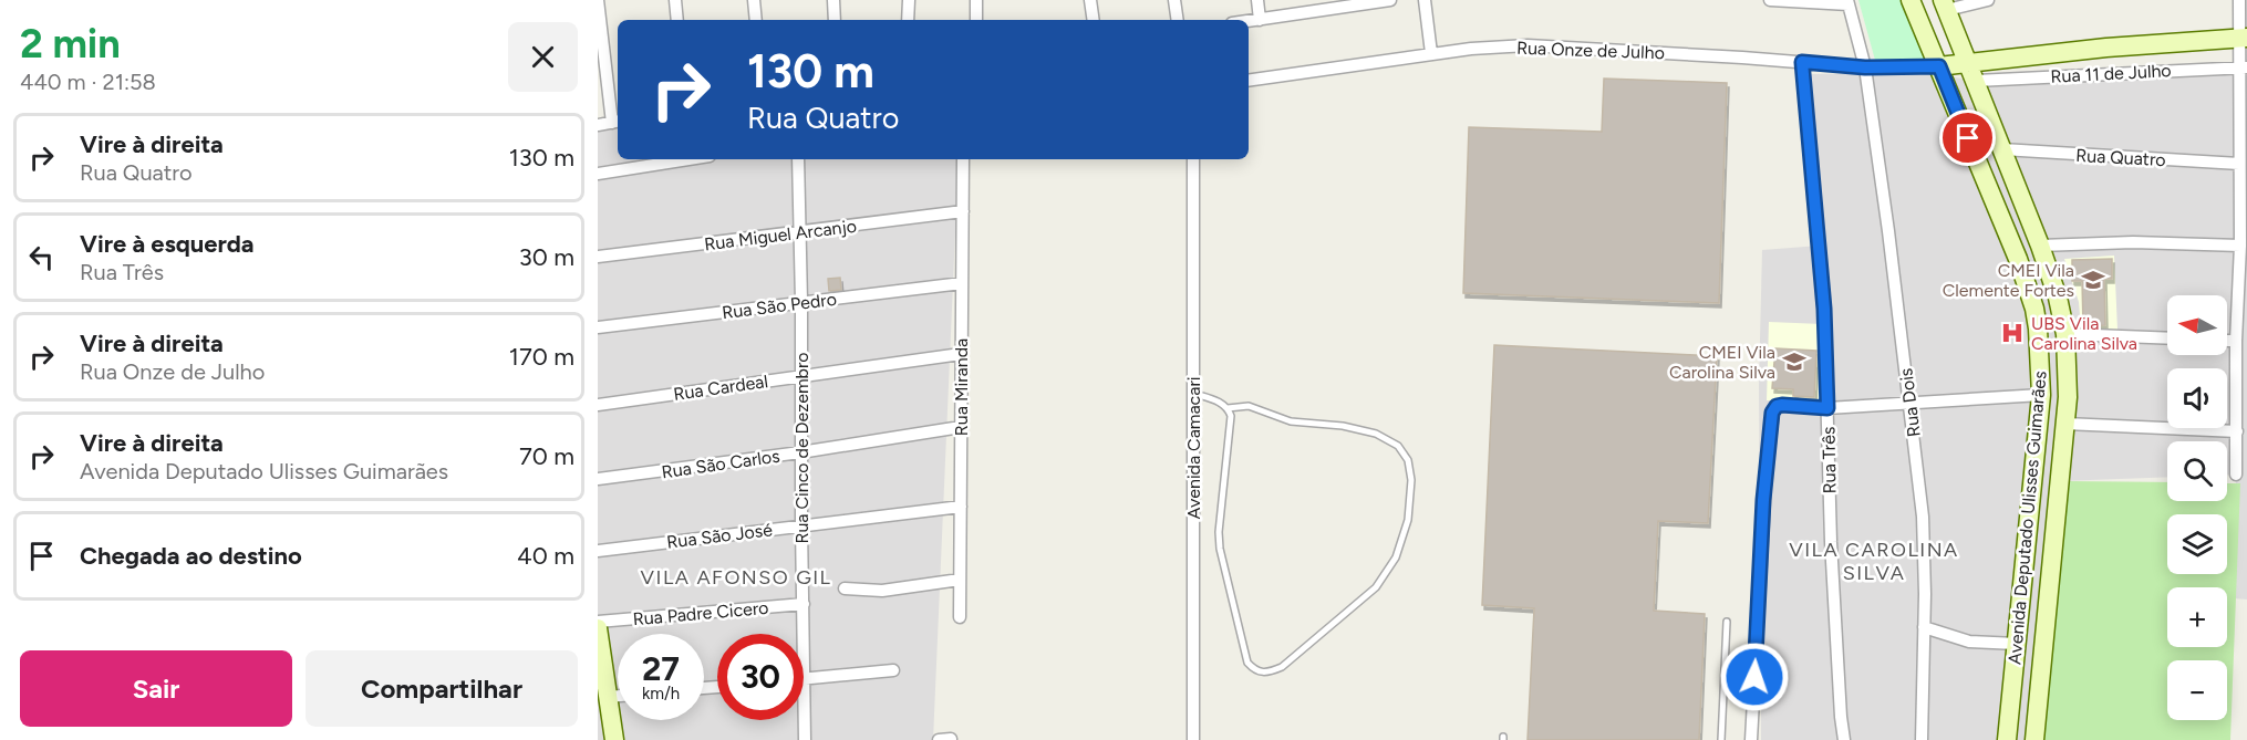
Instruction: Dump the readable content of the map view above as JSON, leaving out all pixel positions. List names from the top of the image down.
{
  "streets": {
    "street": [
      "Rua Onze de Julho",
      "Rua 11 de Julho",
      "Rua Quatro",
      "Rua Miguel Arcanjo",
      "Rua São Pedro",
      "Rua Cardeal",
      "Rua Miranda",
      "Rua Dois",
      "Rua Cinco de Dezembro",
      "Avenida Camacari",
      "Rua Três",
      "Rua São Carlos",
      "Avenida Deputado Ulisses Guimarães",
      "Rua São José",
      "Rua Padre Cicero"
    ]
  },
  "crossings": [
    ["Rua Onze de Julho", "Rua Dois"],
    ["Rua Onze de Julho", "Rua Três"],
    ["Rua Onze de Julho", "Avenida Deputado Ulisses Guimarães"],
    ["Rua 11 de Julho", "Avenida Deputado Ulisses Guimarães"],
    ["Rua Quatro", "Avenida Deputado Ulisses Guimarães"],
    ["Rua Miguel Arcanjo", "Rua Miranda"],
    ["Rua Miguel Arcanjo", "Rua Cinco de Dezembro"],
    ["Rua São Pedro", "Rua Miranda"],
    ["Rua São Pedro", "Rua Cinco de Dezembro"],
    ["Rua Cardeal", "Rua Miranda"],
    ["Rua Cardeal", "Rua Cinco de Dezembro"],
    ["Rua Miranda", "Rua São Carlos"],
    ["Rua Miranda", "Rua São José"],
    ["Rua Cinco de Dezembro", "Rua São Carlos"],
    ["Rua Cinco de Dezembro", "Rua São José"],
    ["Rua Cinco de Dezembro", "Rua Padre Cicero"]
  ],
  "districts": ["VILA CAROLINA SILVA", "VILA AFONSO GIL"],
  "places": {
    "school or university": ["CMEI Vila Clemente Fortes", "CMEI Vila Carolina Silva"],
    "hospital": ["UBS Vila Carolina Silva"]
  },
  "north": "left",
  "page": {
    "heading": ["2 min", "440 m · 21:58"],
    "turn": ["130 m", "Rua Quatro"],
    "list": [
      {
        "name": "Vire à direita",
        "note": "Rua Quatro",
        "value": "130 m"
      },
      {
        "name": "Vire à esquerda",
        "note": "Rua Três",
        "value": "30 m"
      },
      {
        "name": "Vire à direita",
        "note": "Rua Onze de Julho",
        "value": "170 m"
      },
      {
        "name": "Vire à direita",
        "note": "Avenida Deputado Ulisses Guimarães",
        "value": "70 m"
      },
      {
        "name": "Chegada ao destino",
        "value": "40 m"
      }
    ],
    "map_buttons": ["+", "−"],
    "speed": "27 km/h",
    "limit": "30",
    "buttons": ["Sair", "Compartilhar"]
  }
}
